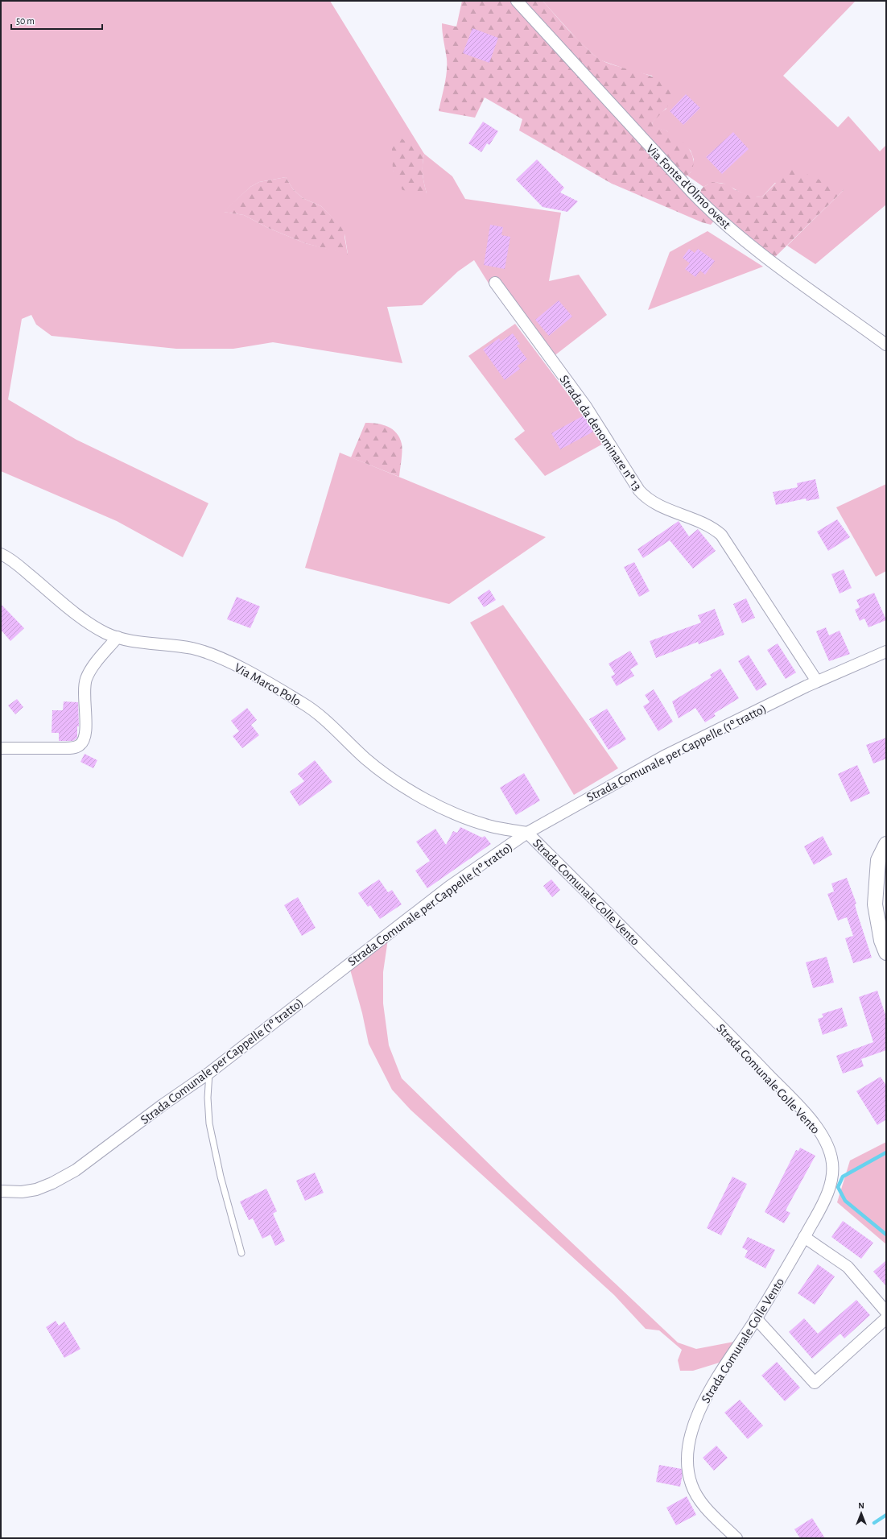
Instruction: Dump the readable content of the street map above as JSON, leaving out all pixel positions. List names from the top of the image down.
{
  "streets": {
    "street": [
      "Via Fonte d'Olmo ovest",
      "Strada da denominare nº 13",
      "Via Marco Polo",
      "Strada Comunale per Cappelle (1º tratto)",
      "Strada Comunale Colle Vento"
    ]
  },
  "crossings": [
    ["Strada da denominare nº 13", "Strada Comunale per Cappelle (1º tratto)"],
    ["Via Marco Polo", "Strada Comunale per Cappelle (1º tratto)"],
    ["Via Marco Polo", "Strada Comunale Colle Vento"],
    ["Strada Comunale per Cappelle (1º tratto)", "Strada Comunale Colle Vento"]
  ],
  "scale_bar": "50 m",
  "north": "top"
}
